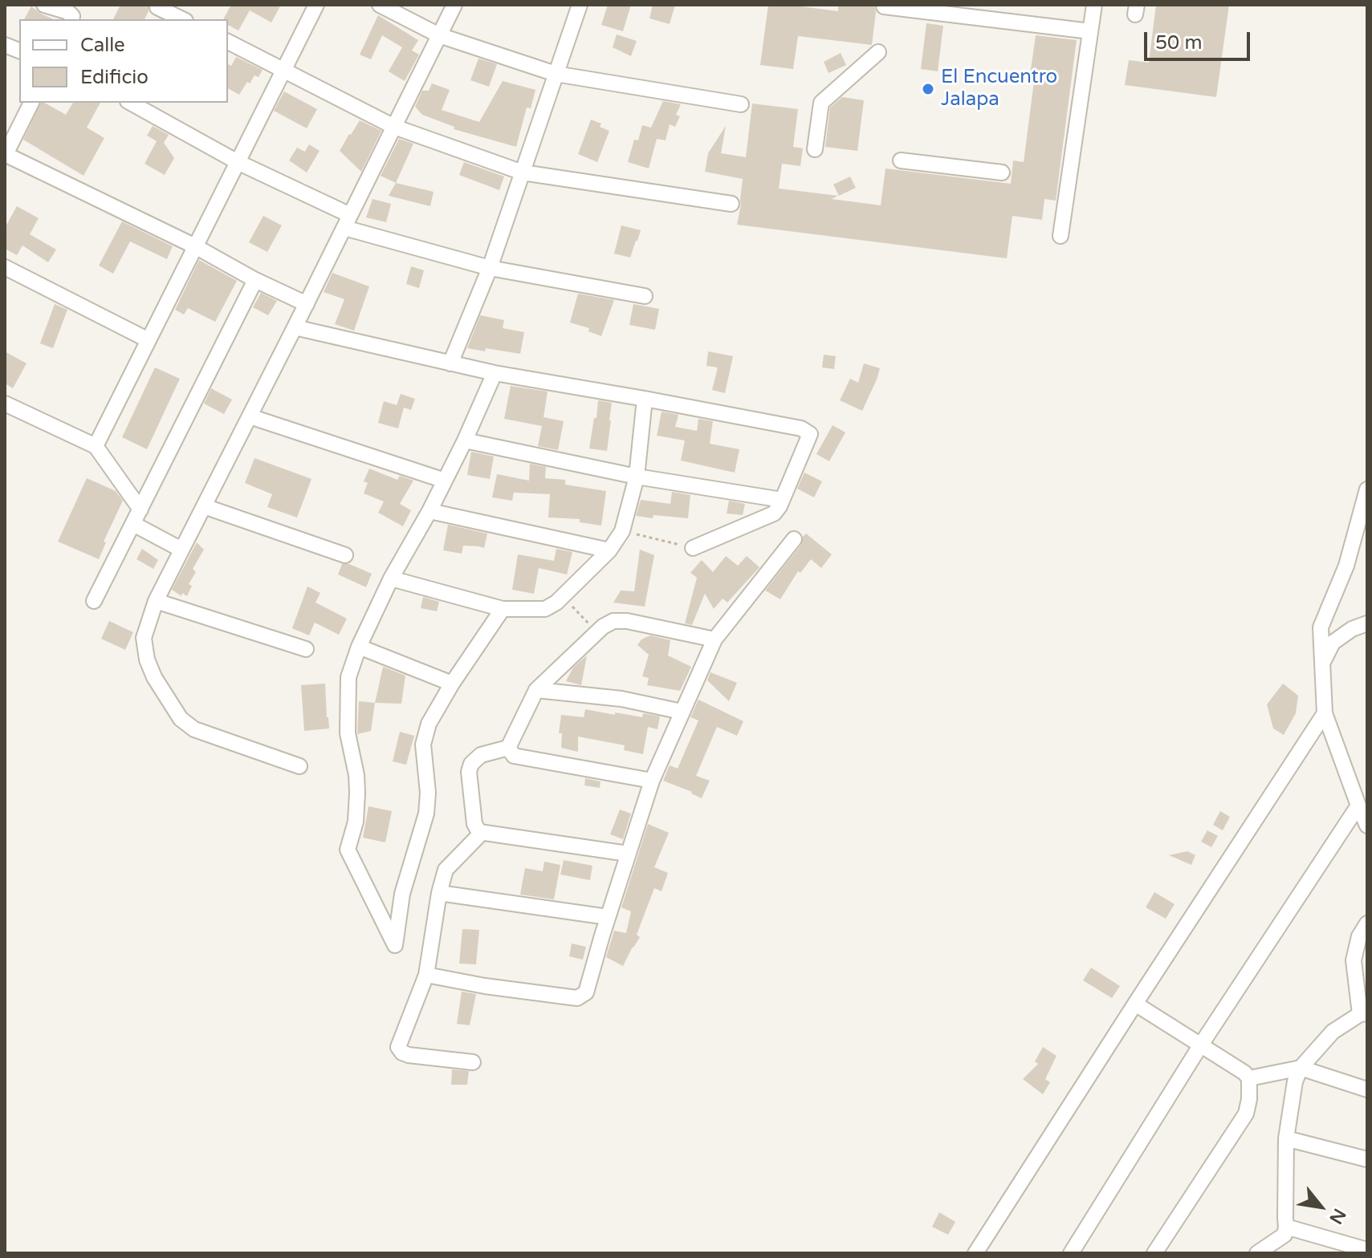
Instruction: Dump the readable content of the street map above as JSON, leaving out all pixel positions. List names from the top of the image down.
{
  "places": ["El Encuentro Jalapa"],
  "legend": ["Calle", "Edificio"],
  "scale_bar": "50 m",
  "north": "bottom right"
}
